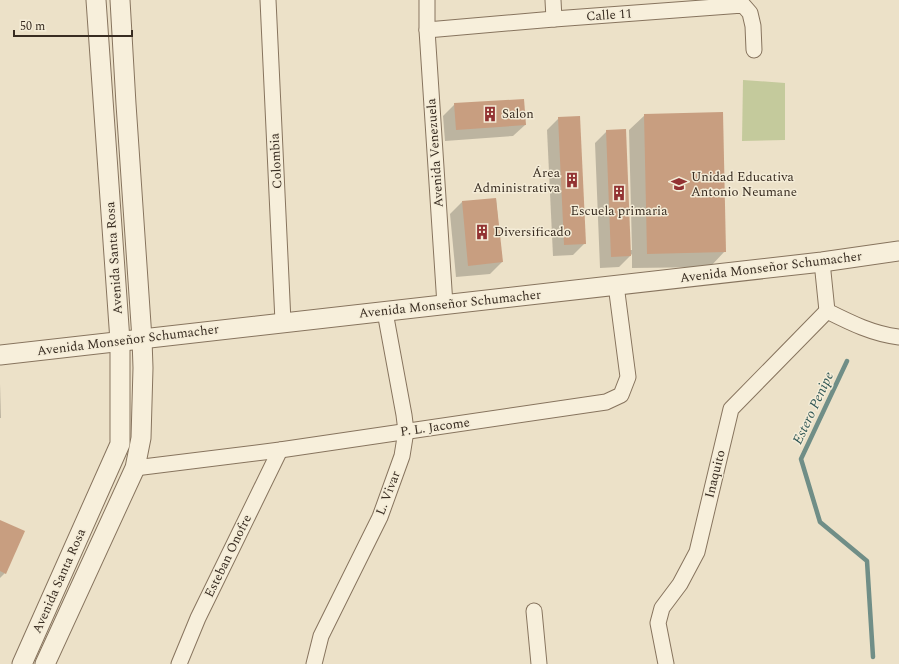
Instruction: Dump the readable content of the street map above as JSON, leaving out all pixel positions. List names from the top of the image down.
{
  "streets": {
    "street": [
      "Calle 11",
      "Avenida Venezuela",
      "Colombia",
      "Avenida Santa Rosa",
      "Avenida Monseñor Schumacher",
      "P. L. Jacome",
      "Inaquito",
      "L. Vivar",
      "Esteban Onofre"
    ]
  },
  "crossings": [
    ["Calle 11", "Avenida Venezuela"],
    ["Avenida Venezuela", "Avenida Monseñor Schumacher"],
    ["Colombia", "Avenida Monseñor Schumacher"],
    ["Avenida Santa Rosa", "Avenida Monseñor Schumacher"],
    ["Avenida Santa Rosa", "P. L. Jacome"],
    ["Avenida Monseñor Schumacher", "P. L. Jacome"],
    ["Avenida Monseñor Schumacher", "L. Vivar"],
    ["P. L. Jacome", "L. Vivar"],
    ["P. L. Jacome", "Esteban Onofre"]
  ],
  "water": ["Estero Penipe"],
  "places": {
    "building": [
      "Salon",
      "Área Administrativa",
      "Escuela primaria",
      "Diversificado"
    ],
    "school or university": ["Unidad Educativa Antonio Neumane"]
  },
  "scale_bar": "50 m"
}
